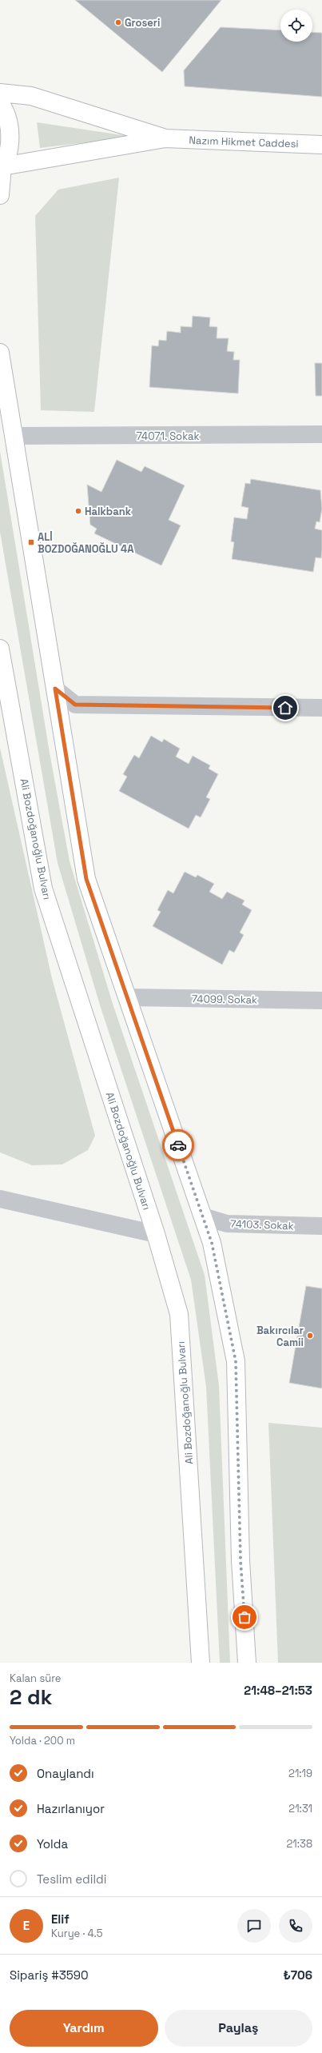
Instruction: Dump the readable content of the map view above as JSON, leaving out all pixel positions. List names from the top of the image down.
{
  "streets": {
    "main road": ["Nazım Hikmet Caddesi", "Ali Bozdoğanoğlu Bulvarı"],
    "street": ["74071. Sokak", "74099. Sokak", "74103. Sokak"]
  },
  "places": {
    "other": ["Groseri", "Halkbank", "Bakırcılar Camii"],
    "transit": ["ALİ BOZDOĞANOĞLU 4A"]
  },
  "page": {
    "heading": ["2 dk", "Kalan süre", "21:48–21:53"],
    "panel": [
      "Elif",
      "Kurye · 4.5",
      "Sipariş #3590",
      "₺706"
    ],
    "bar": "Yolda · 200 m",
    "list": [
      ["Onaylandı", "21:19"],
      ["Hazırlanıyor", "21:31"],
      ["Yolda", "21:38"],
      "Teslim edildi"
    ],
    "round": "E",
    "buttons": ["Yardım", "Paylaş"]
  }
}
